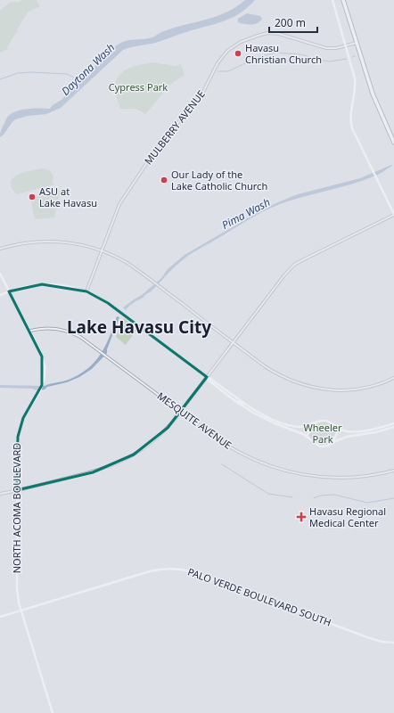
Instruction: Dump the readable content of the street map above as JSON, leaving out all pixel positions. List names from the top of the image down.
{
  "streets": {
    "main road": ["NORTH ACOMA BOULEVARD", "PALO VERDE BOULEVARD SOUTH"],
    "street": ["MULBERRY AVENUE", "MESQUITE AVENUE"]
  },
  "crossings": [
    ["MESQUITE AVENUE", "NORTH ACOMA BOULEVARD"],
    ["NORTH ACOMA BOULEVARD", "PALO VERDE BOULEVARD SOUTH"]
  ],
  "districts": ["Lake Havasu City"],
  "water": ["Daytona Wash", "Pima Wash"],
  "parks": ["Cypress Park", "Wheeler Park"],
  "places": {
    "other": ["Havasu Christian Church", "Our Lady of the Lake Catholic Church", "ASU at Lake Havasu"],
    "health": ["Havasu Regional Medical Center"]
  },
  "scale_bar": "200 m"
}
